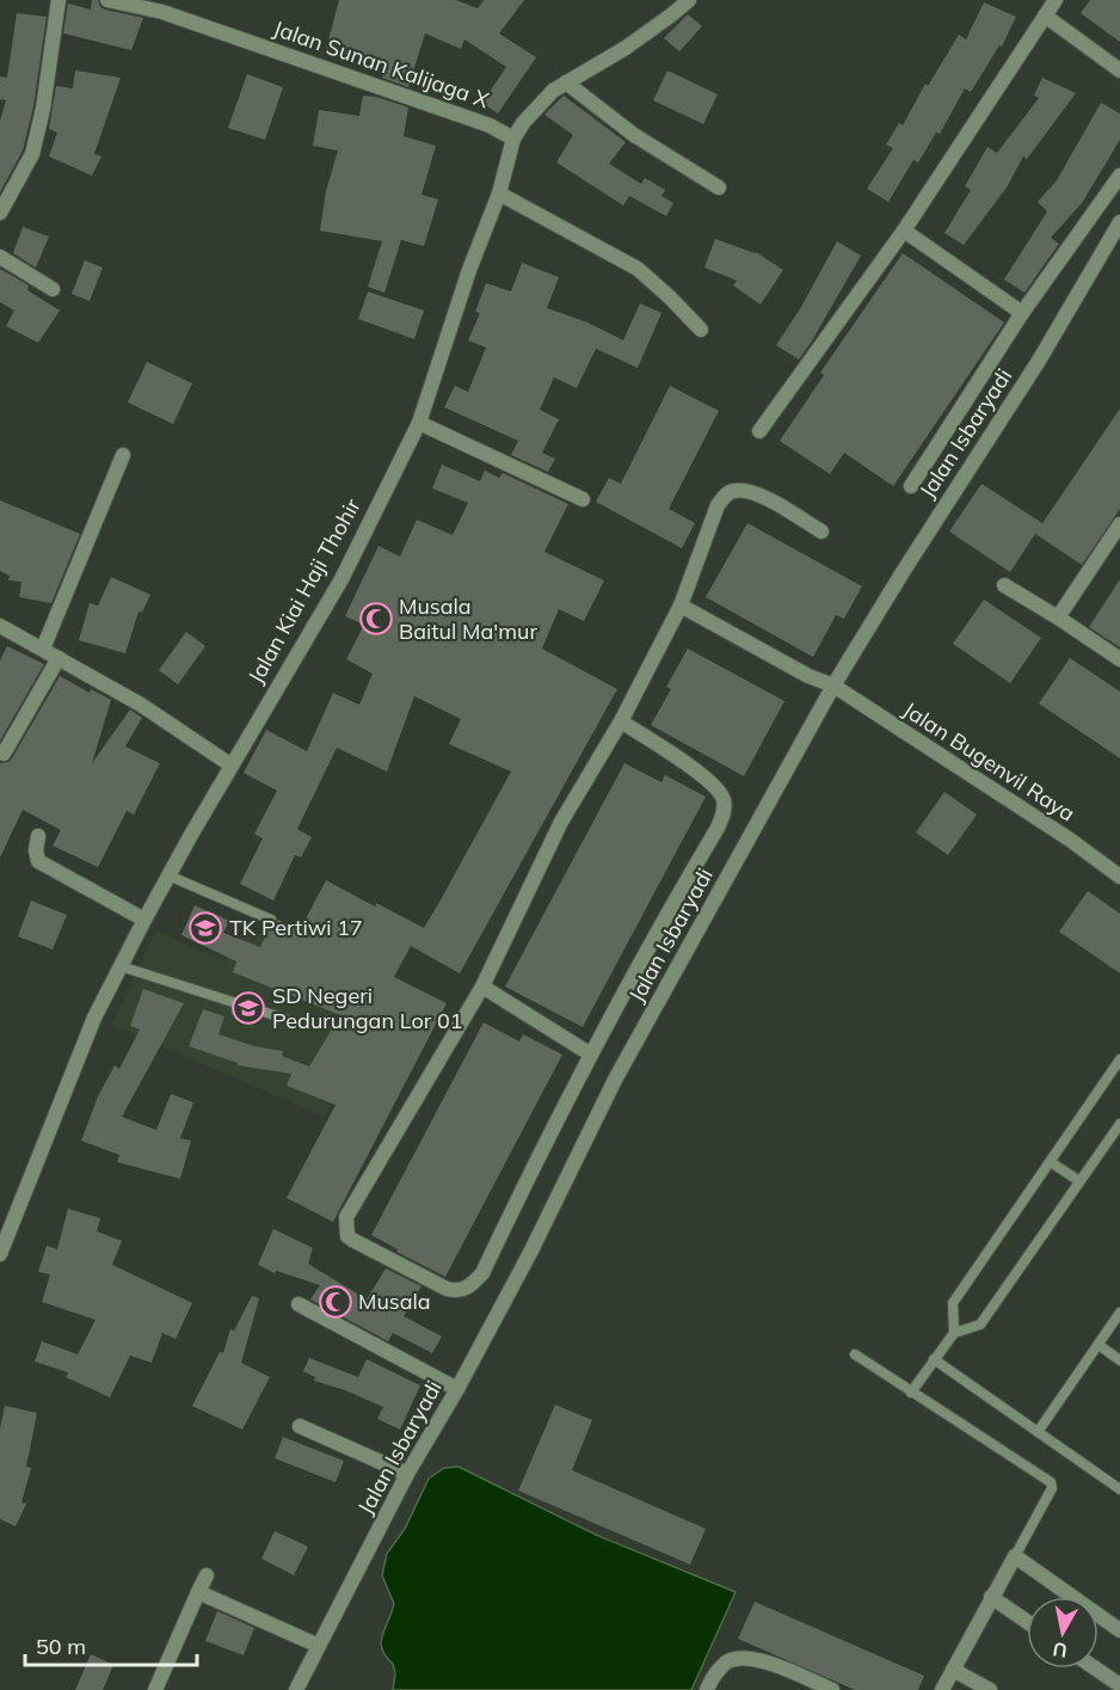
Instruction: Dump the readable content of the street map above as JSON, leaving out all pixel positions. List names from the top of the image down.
{
  "streets": {
    "street": [
      "Jalan Sunan Kalijaga X",
      "Jalan Isbaryadi",
      "Jalan Kiai Haji Thohir",
      "Jalan Bugenvil Raya"
    ]
  },
  "crossings": [
    ["Jalan Sunan Kalijaga X", "Jalan Kiai Haji Thohir"],
    ["Jalan Isbaryadi", "Jalan Bugenvil Raya"]
  ],
  "places": {
    "mosque": ["Musala Baitul Ma'mur", "Musala"],
    "school or university": ["TK Pertiwi 17", "SD Negeri Pedurungan Lor 01"]
  },
  "scale_bar": "50 m",
  "north": "bottom"
}
